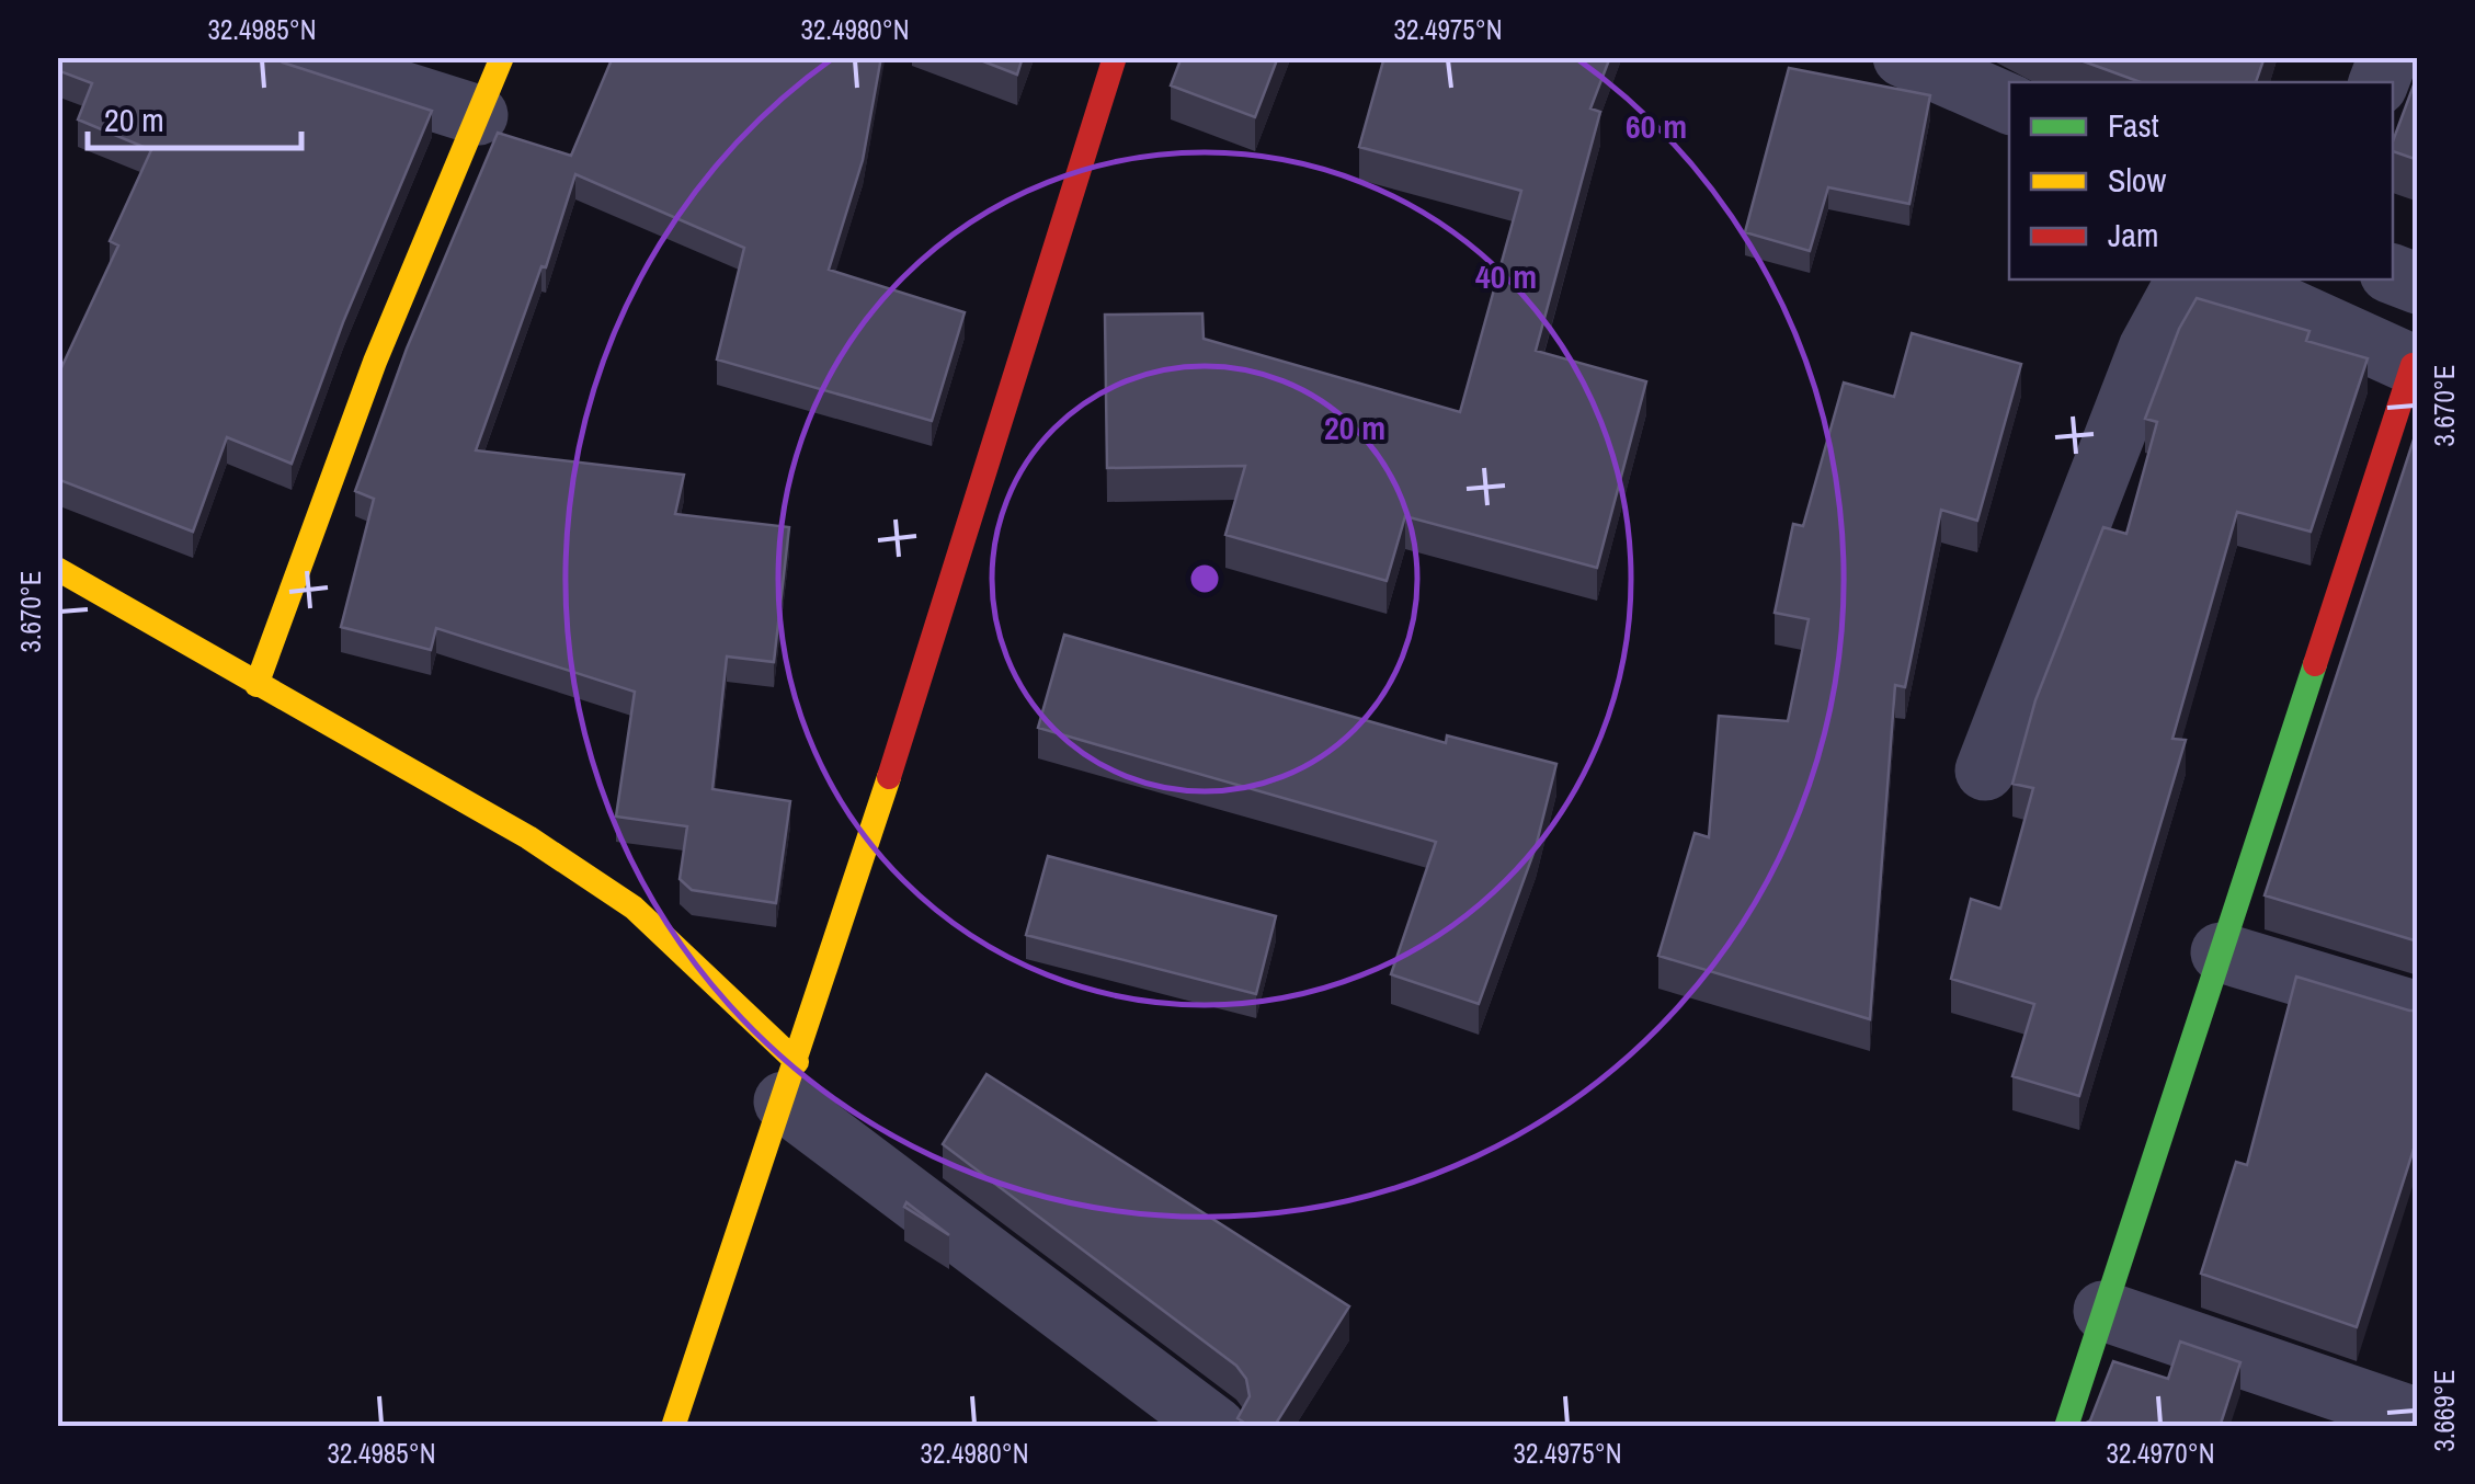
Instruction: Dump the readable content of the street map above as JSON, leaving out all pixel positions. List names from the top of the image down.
{
  "legend": ["Fast", "Slow", "Jam"],
  "scale_bar": "20 m",
  "coordinates": [
    "32.4985°N",
    "32.4980°N",
    "32.4975°N",
    "3.670°E",
    "3.669°E",
    "32.4970°N"
  ],
  "rings": ["60 m", "40 m", "20 m"]
}
